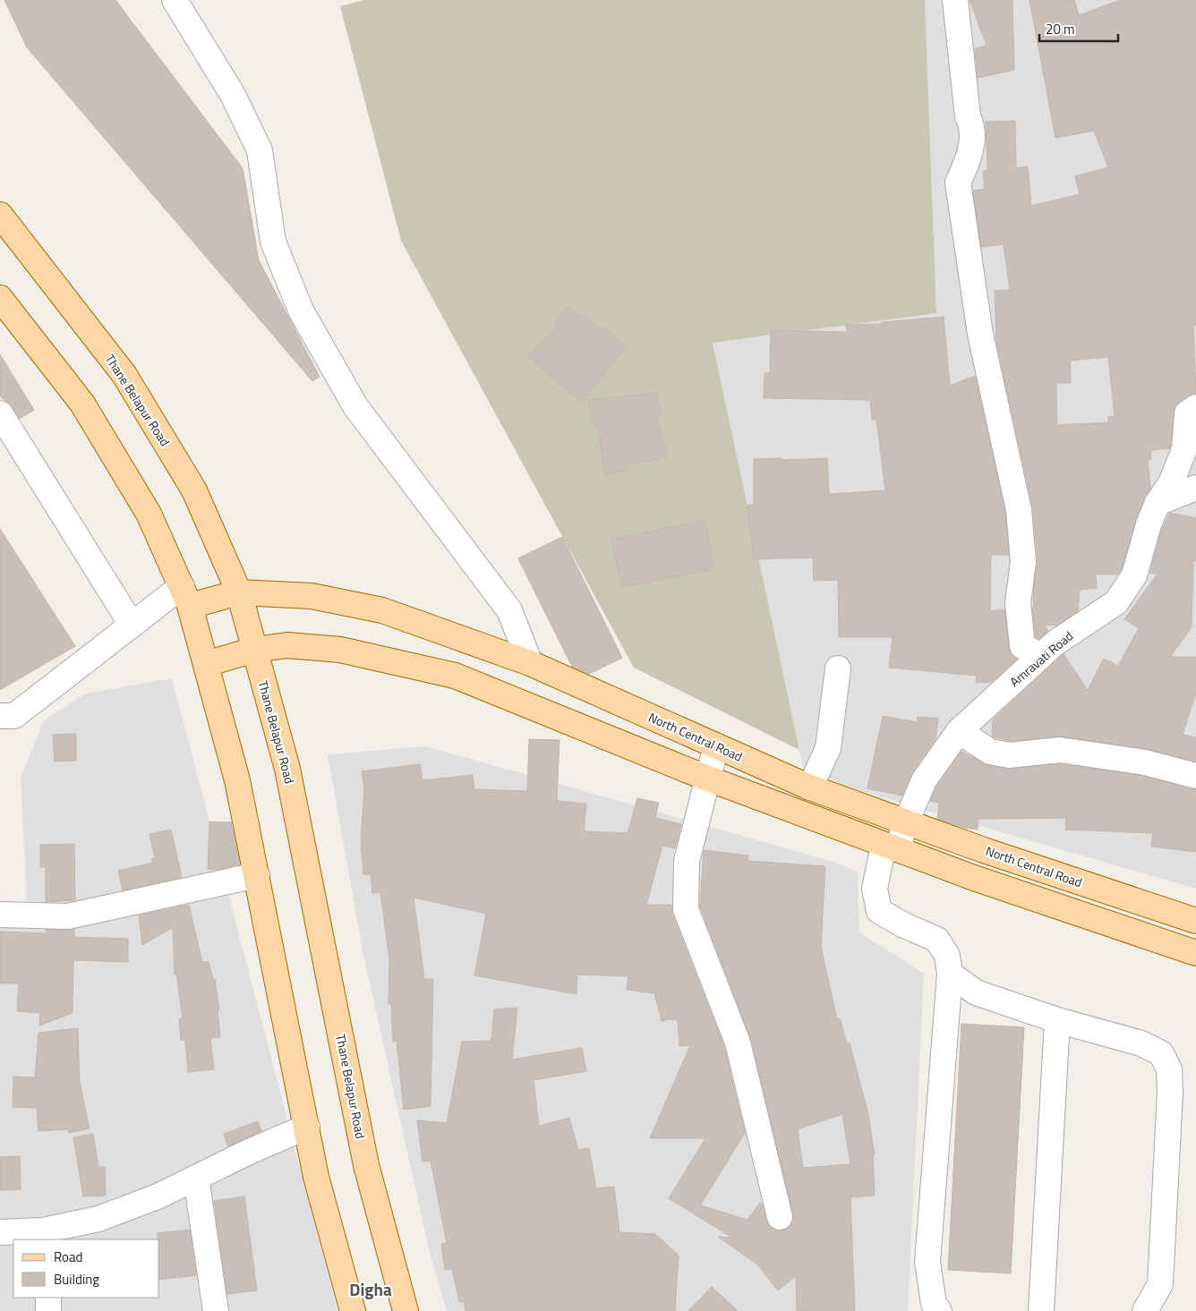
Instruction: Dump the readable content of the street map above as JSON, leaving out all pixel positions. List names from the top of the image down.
{
  "streets": {
    "main road": ["Thane Belapur Road", "North Central Road"],
    "street": ["Amravati Road"]
  },
  "crossings": [
    ["Thane Belapur Road", "North Central Road"],
    ["Amravati Road", "North Central Road"]
  ],
  "districts": ["Digha"],
  "legend": ["Road", "Building"],
  "scale_bar": "20 m"
}
